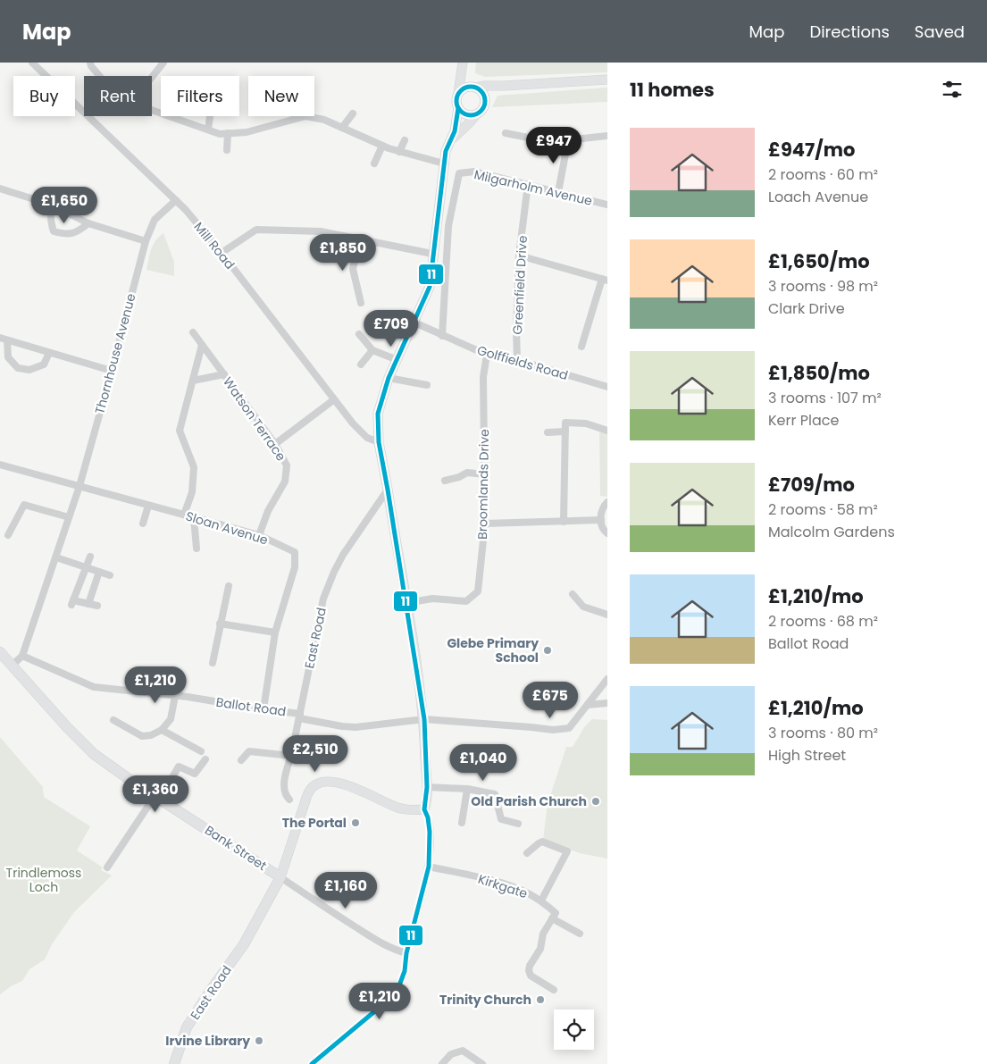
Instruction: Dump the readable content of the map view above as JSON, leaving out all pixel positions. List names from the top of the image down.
{
  "streets": {
    "main road": ["East Road", "Bank Street"],
    "street": [
      "Milgarholm Avenue",
      "Mill Road",
      "Greenfield Drive",
      "Thornhouse Avenue",
      "Golffields Road",
      "Watson Terrace",
      "Broomlands Drive",
      "Sloan Avenue",
      "Ballot Road",
      "Kirkgate"
    ]
  },
  "crossings": [
    ["Milgarholm Avenue", "Greenfield Drive"],
    ["Milgarholm Avenue", "Golffields Road"],
    ["Mill Road", "Thornhouse Avenue"],
    ["Greenfield Drive", "Golffields Road"],
    ["Thornhouse Avenue", "Sloan Avenue"],
    ["Thornhouse Avenue", "Ballot Road"],
    ["Thornhouse Avenue", "Bank Street"],
    ["Golffields Road", "Broomlands Drive"],
    ["Watson Terrace", "Sloan Avenue"],
    ["Sloan Avenue", "Ballot Road"],
    ["East Road", "Ballot Road"],
    ["East Road", "Bank Street"]
  ],
  "parks": ["Trindlemoss Loch"],
  "places": [
    "Glebe Primary School",
    "Old Parish Church",
    "The Portal",
    "Trinity Church",
    "Irvine Library"
  ],
  "lines": ["transit line 11"],
  "page": {
    "header": "Map",
    "nav": ["Map", "Directions", "Saved"],
    "heading": "11 homes",
    "chip": [
      "Buy",
      "Rent",
      "Filters",
      "New"
    ],
    "list": [
      {
        "name": "£947/mo",
        "note": "2 rooms · 60 m² · Loach Avenue"
      },
      {
        "name": "£1,650/mo",
        "note": "3 rooms · 98 m² · Clark Drive"
      },
      {
        "name": "£1,850/mo",
        "note": "3 rooms · 107 m² · Kerr Place"
      },
      {
        "name": "£709/mo",
        "note": "2 rooms · 58 m² · Malcolm Gardens"
      },
      {
        "name": "£1,210/mo",
        "note": "2 rooms · 68 m² · Ballot Road"
      },
      {
        "name": "£1,210/mo",
        "note": "3 rooms · 80 m² · High Street"
      }
    ],
    "price": [
      "£947",
      "£1,650",
      "£1,850",
      "£709",
      "£1,210",
      "£675",
      "£2,510",
      "£1,040",
      "£1,360",
      "£1,160",
      "£1,210"
    ]
  }
}
